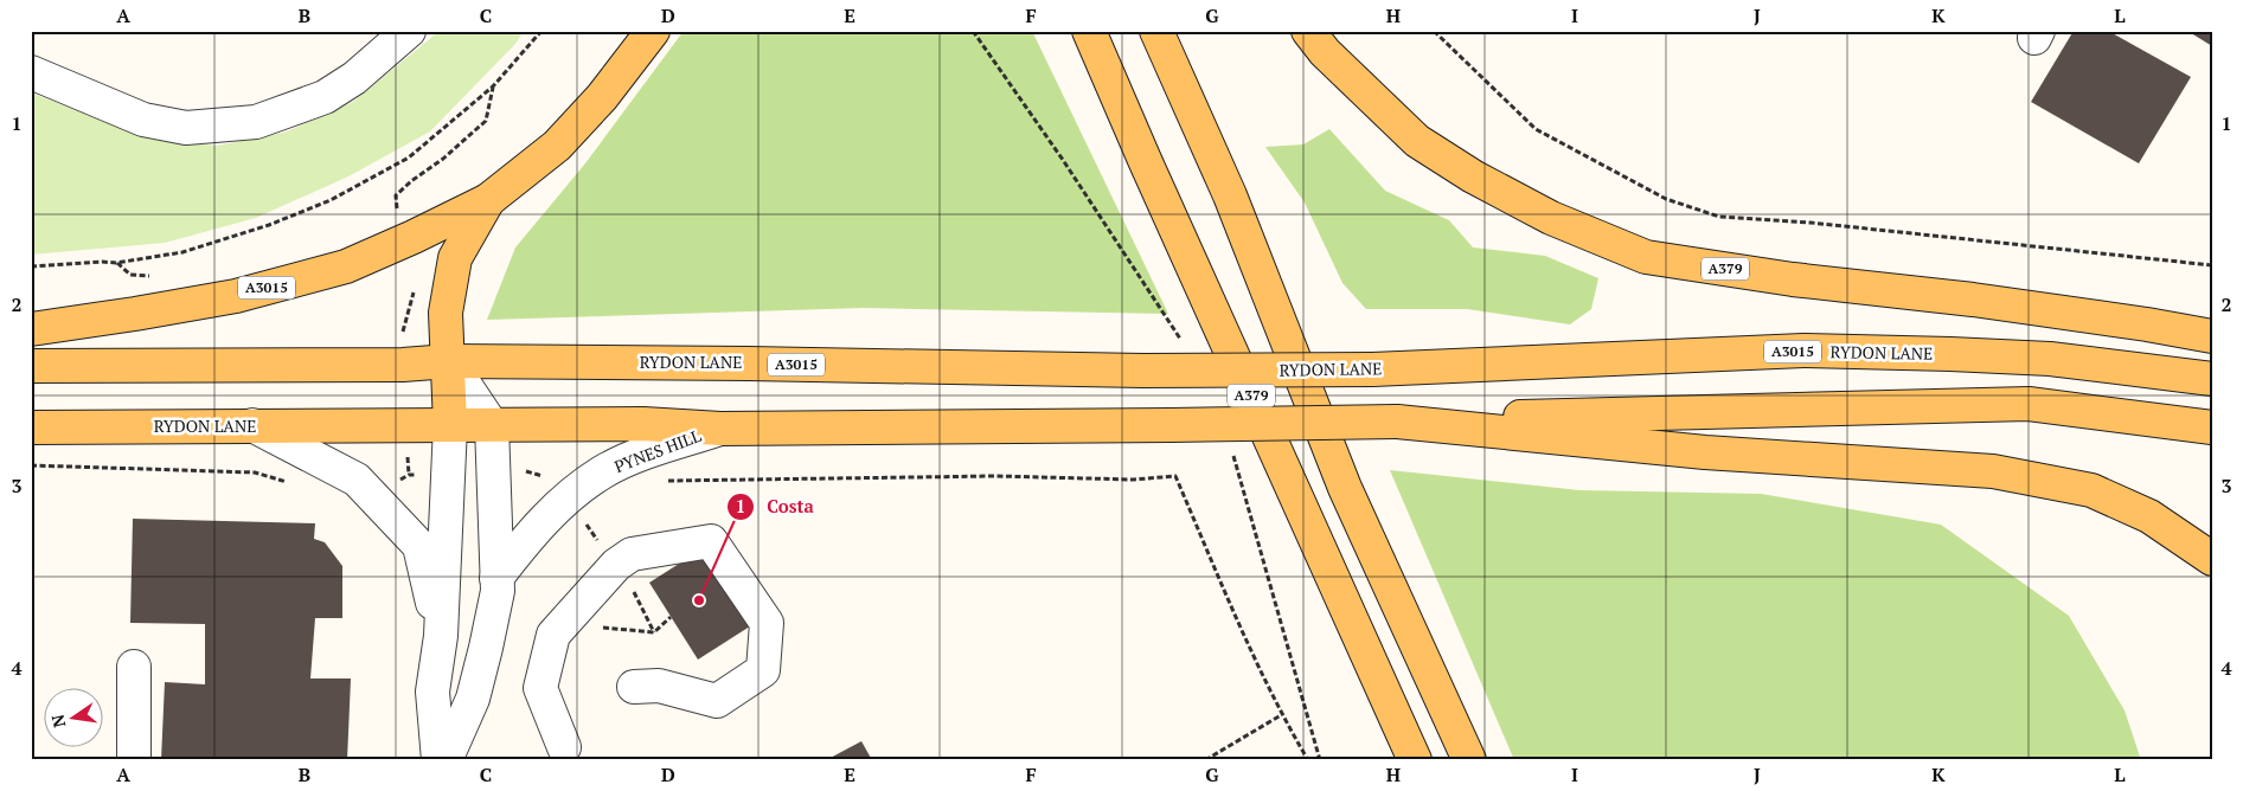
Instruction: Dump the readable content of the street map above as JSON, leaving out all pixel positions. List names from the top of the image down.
{
  "streets": {
    "main road": ["A379", "A3015", "RYDON LANE"],
    "street": ["PYNES HILL"]
  },
  "crossings": [
    ["RYDON LANE", "PYNES HILL"]
  ],
  "places": ["Costa"],
  "north": "left",
  "grid": {
    "columns": [
      "A",
      "B",
      "C",
      "D",
      "E",
      "F",
      "G",
      "H",
      "I",
      "J",
      "K",
      "L"
    ],
    "rows": [
      "1",
      "2",
      "3",
      "4"
    ]
  }
}
